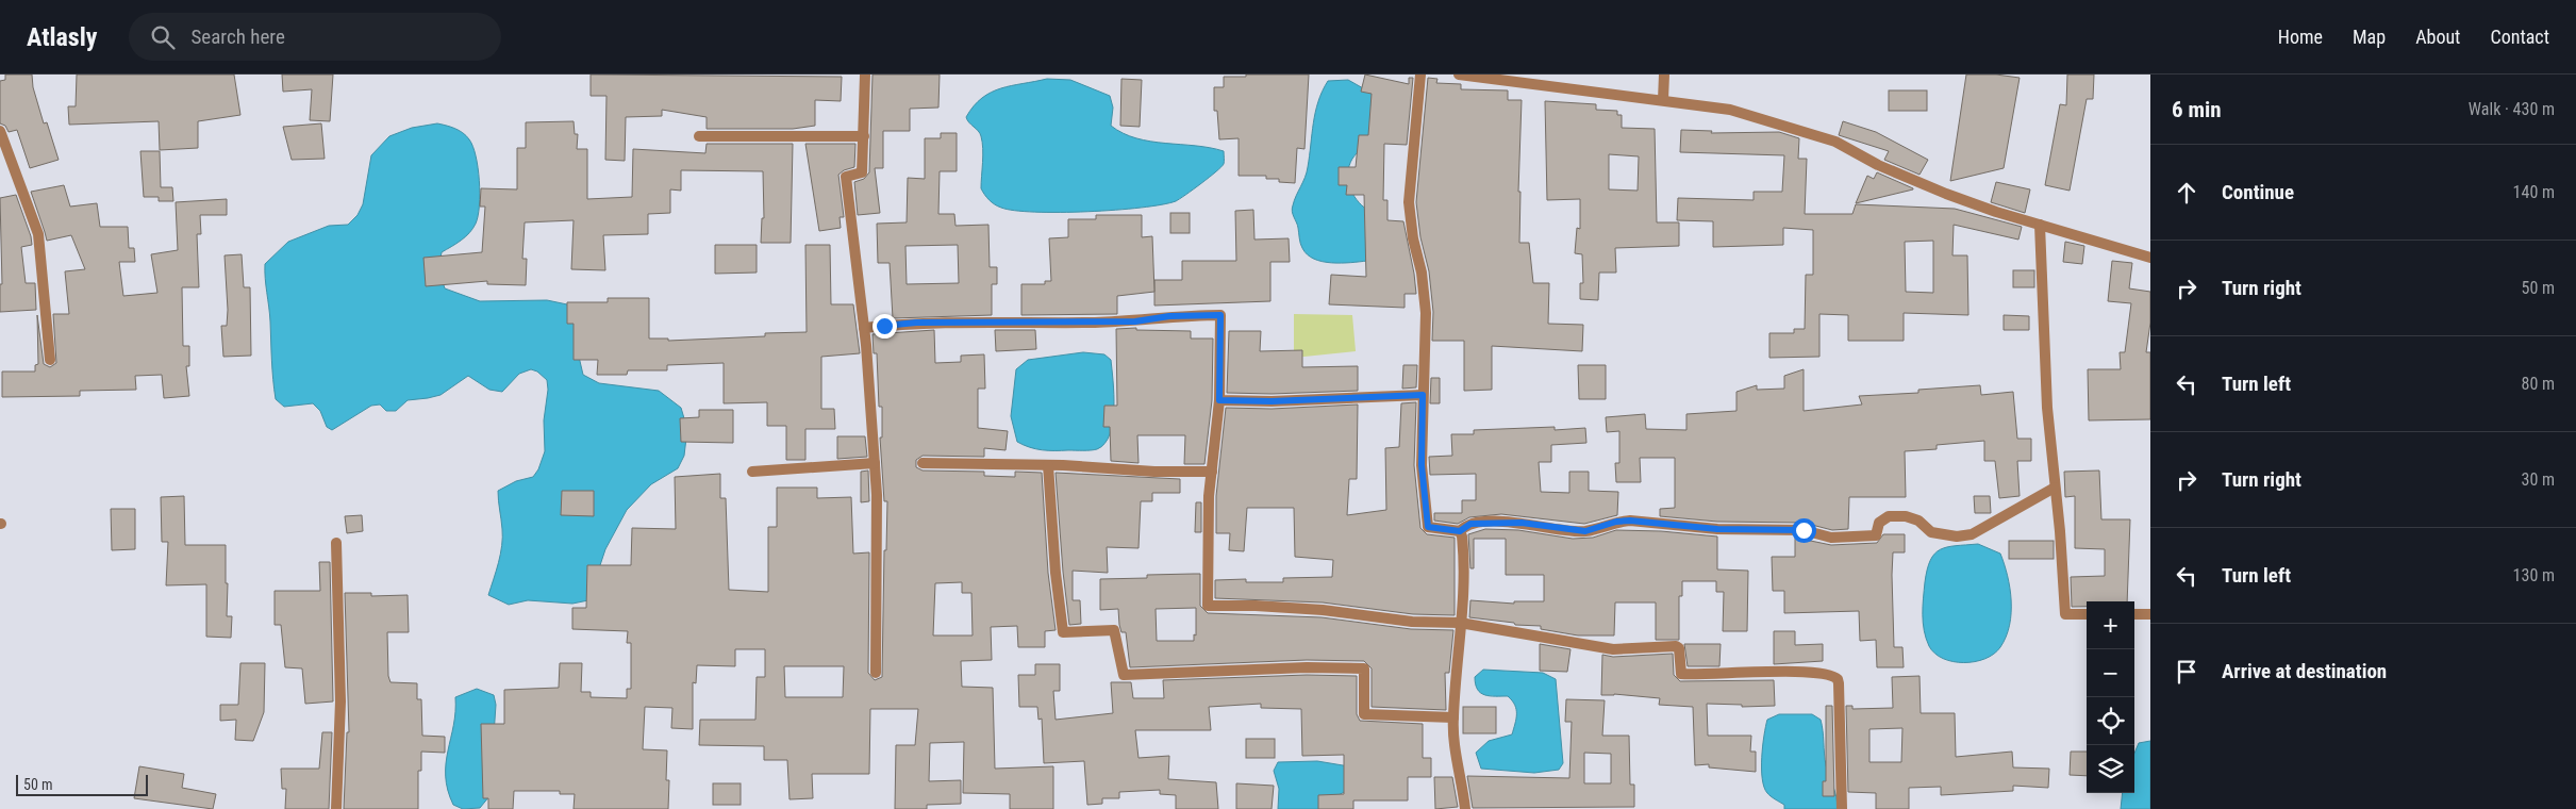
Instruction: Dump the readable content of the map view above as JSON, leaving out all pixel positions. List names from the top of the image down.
{
  "scale_bar": "50 m",
  "page": {
    "header": "Atlasly",
    "search": "Search here",
    "nav": [
      "Home",
      "Map",
      "About",
      "Contact"
    ],
    "heading": ["6 min", "Walk · 430 m"],
    "list": [
      ["Continue", "140 m"],
      ["Turn right", "50 m"],
      ["Turn left", "80 m"],
      ["Turn right", "30 m"],
      ["Turn left", "130 m"],
      "Arrive at destination"
    ],
    "map_buttons": ["+", "−"],
    "scale": "50 m"
  }
}
